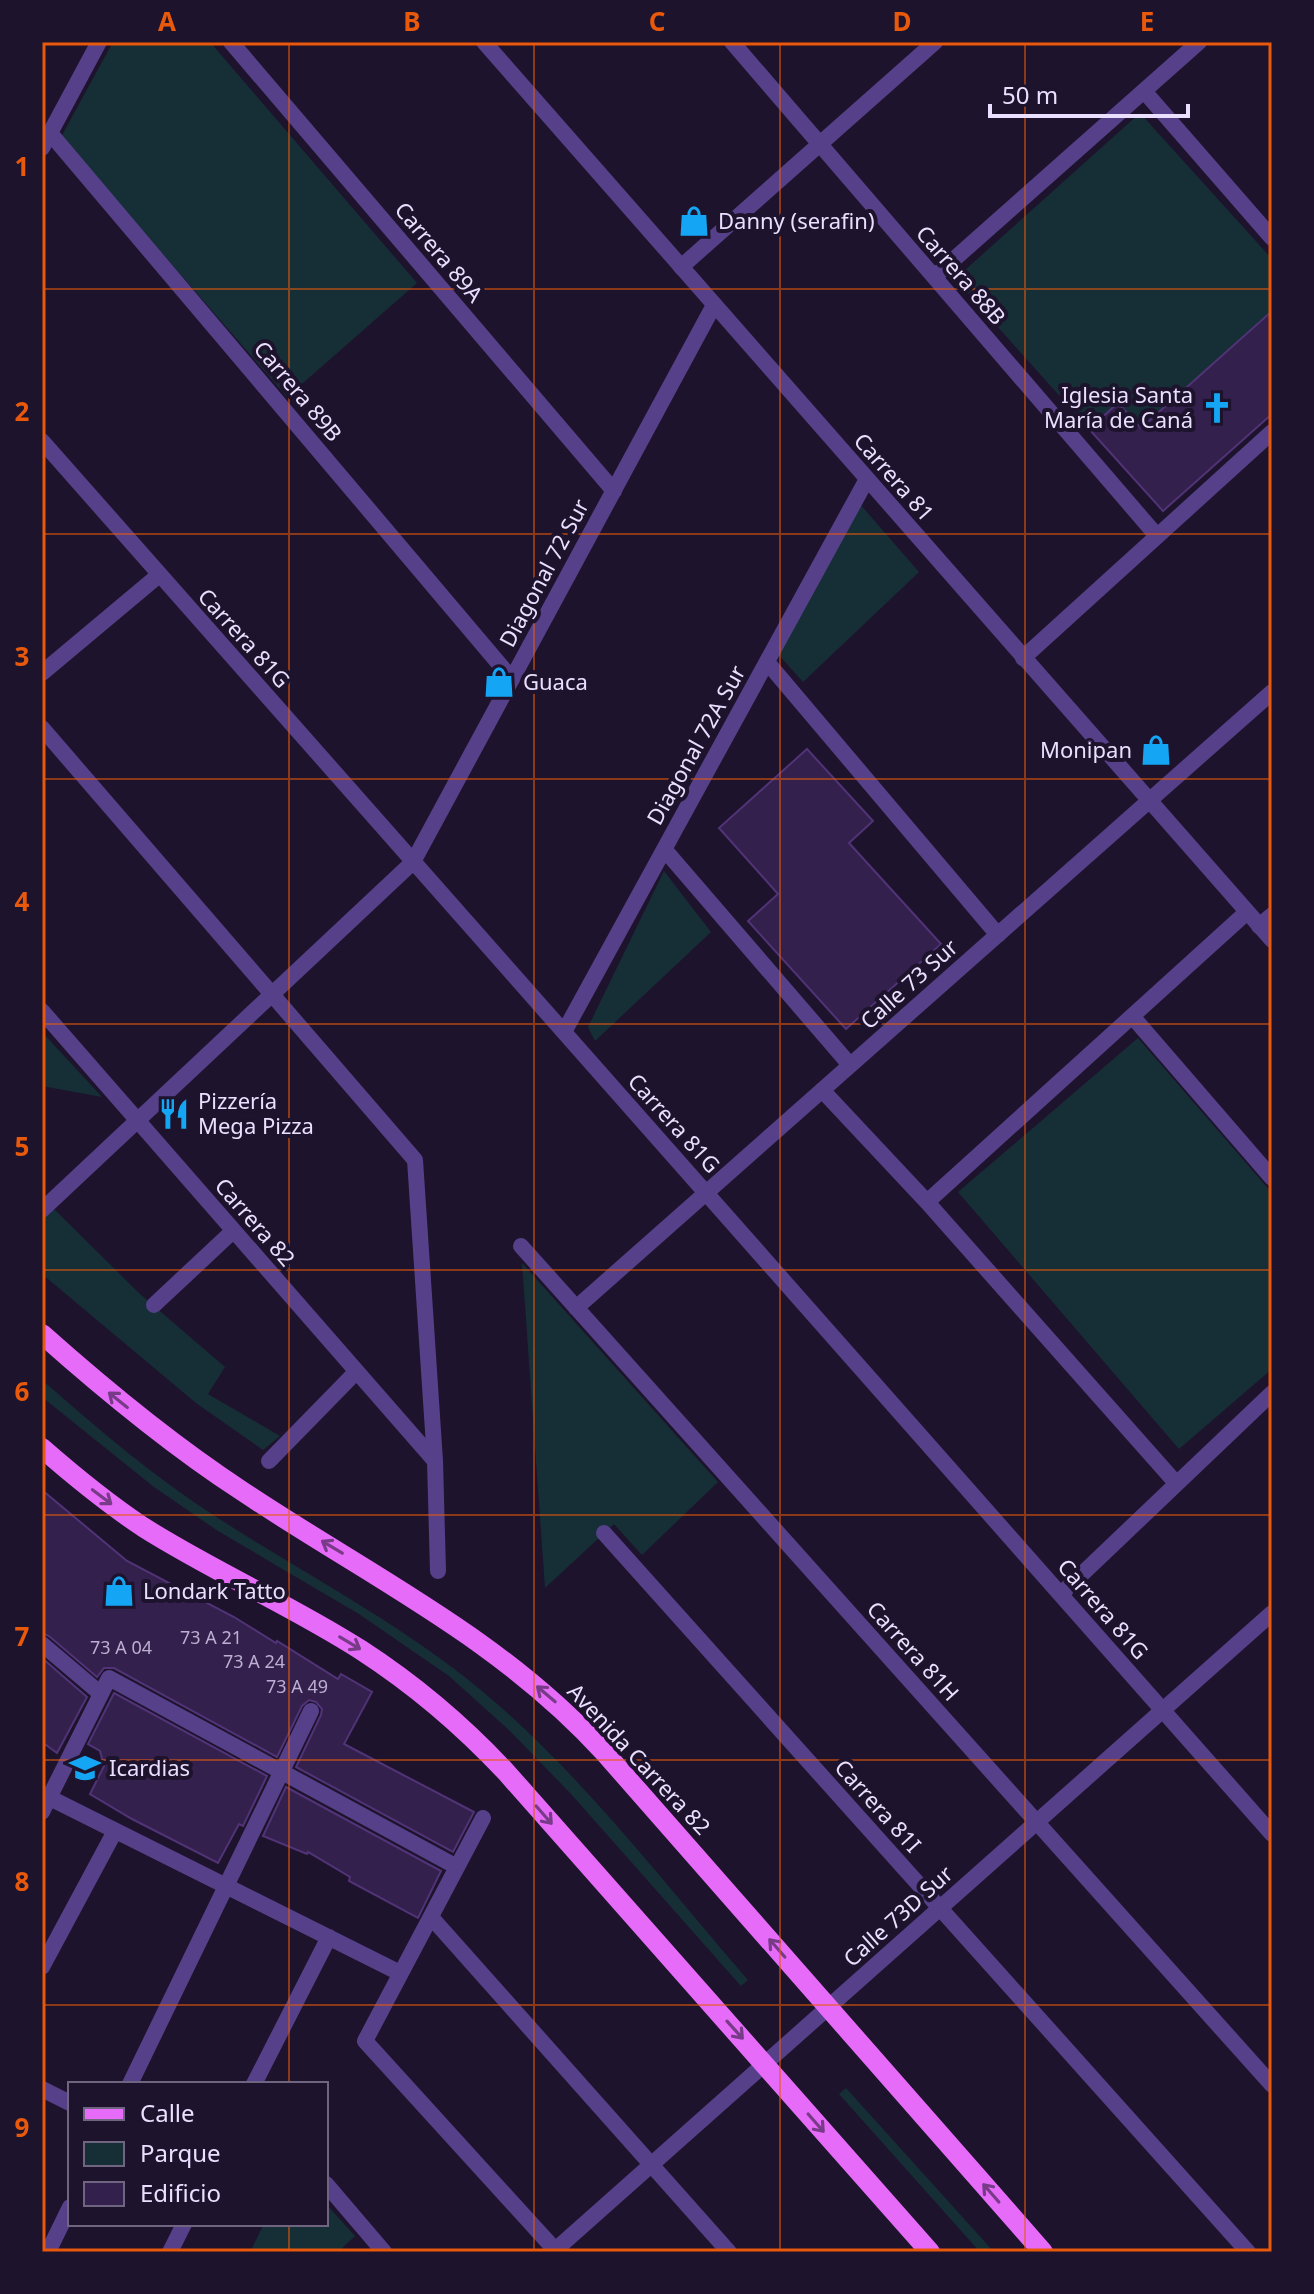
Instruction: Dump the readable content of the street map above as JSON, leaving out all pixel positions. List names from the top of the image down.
{
  "streets": {
    "main road": ["Avenida Carrera 82"],
    "street": [
      "Carrera 89A",
      "Carrera 88B",
      "Carrera 89B",
      "Carrera 81",
      "Diagonal 72 Sur",
      "Carrera 81G",
      "Diagonal 72A Sur",
      "Calle 73 Sur",
      "Carrera 82",
      "Carrera 81H",
      "Carrera 81I",
      "Calle 73D Sur"
    ]
  },
  "crossings": [
    ["Carrera 89A", "Diagonal 72 Sur"],
    ["Carrera 89B", "Diagonal 72 Sur"],
    ["Carrera 81", "Diagonal 72 Sur"],
    ["Carrera 81", "Diagonal 72A Sur"],
    ["Carrera 81", "Calle 73 Sur"],
    ["Diagonal 72 Sur", "Carrera 81G"],
    ["Diagonal 72 Sur", "Carrera 82"],
    ["Carrera 81G", "Diagonal 72A Sur"],
    ["Carrera 81G", "Calle 73 Sur"],
    ["Carrera 81G", "Calle 73D Sur"],
    ["Calle 73 Sur", "Carrera 81H"],
    ["Carrera 81H", "Calle 73D Sur"],
    ["Avenida Carrera 82", "Calle 73D Sur"],
    ["Carrera 81I", "Calle 73D Sur"]
  ],
  "places": {
    "shop": [
      "Danny (serafin)",
      "Guaca",
      "Monipan",
      "Londark Tatto"
    ],
    "church": ["Iglesia Santa María de Caná"],
    "restaurant": ["Pizzería Mega Pizza"],
    "school or university": ["Icardias"]
  },
  "house_numbers": [
    "73 A 21",
    "73 A 04",
    "73 A 24",
    "73 A 49"
  ],
  "legend": ["Calle", "Parque", "Edificio"],
  "scale_bar": "50 m",
  "grid": {
    "columns": [
      "A",
      "B",
      "C",
      "D",
      "E"
    ],
    "rows": [
      "1",
      "2",
      "3",
      "4",
      "5",
      "6",
      "7",
      "8",
      "9"
    ]
  }
}
